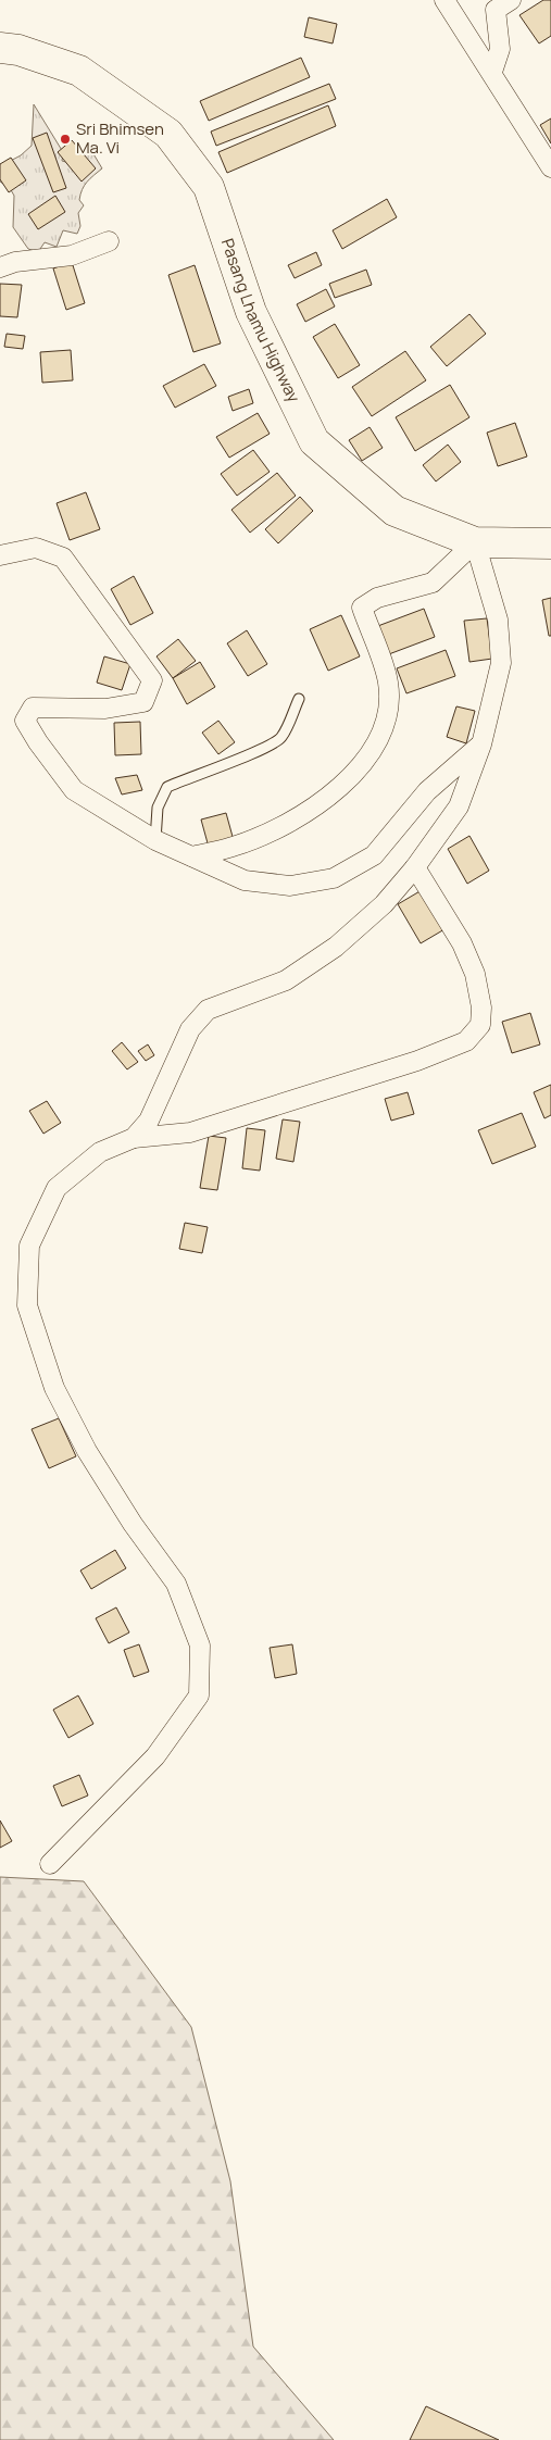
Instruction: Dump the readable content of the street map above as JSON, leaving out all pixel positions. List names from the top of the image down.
{
  "streets": {
    "main road": ["Pasang Lhamu Highway"]
  },
  "places": ["Sri Bhimsen Ma. Vi"]
}
